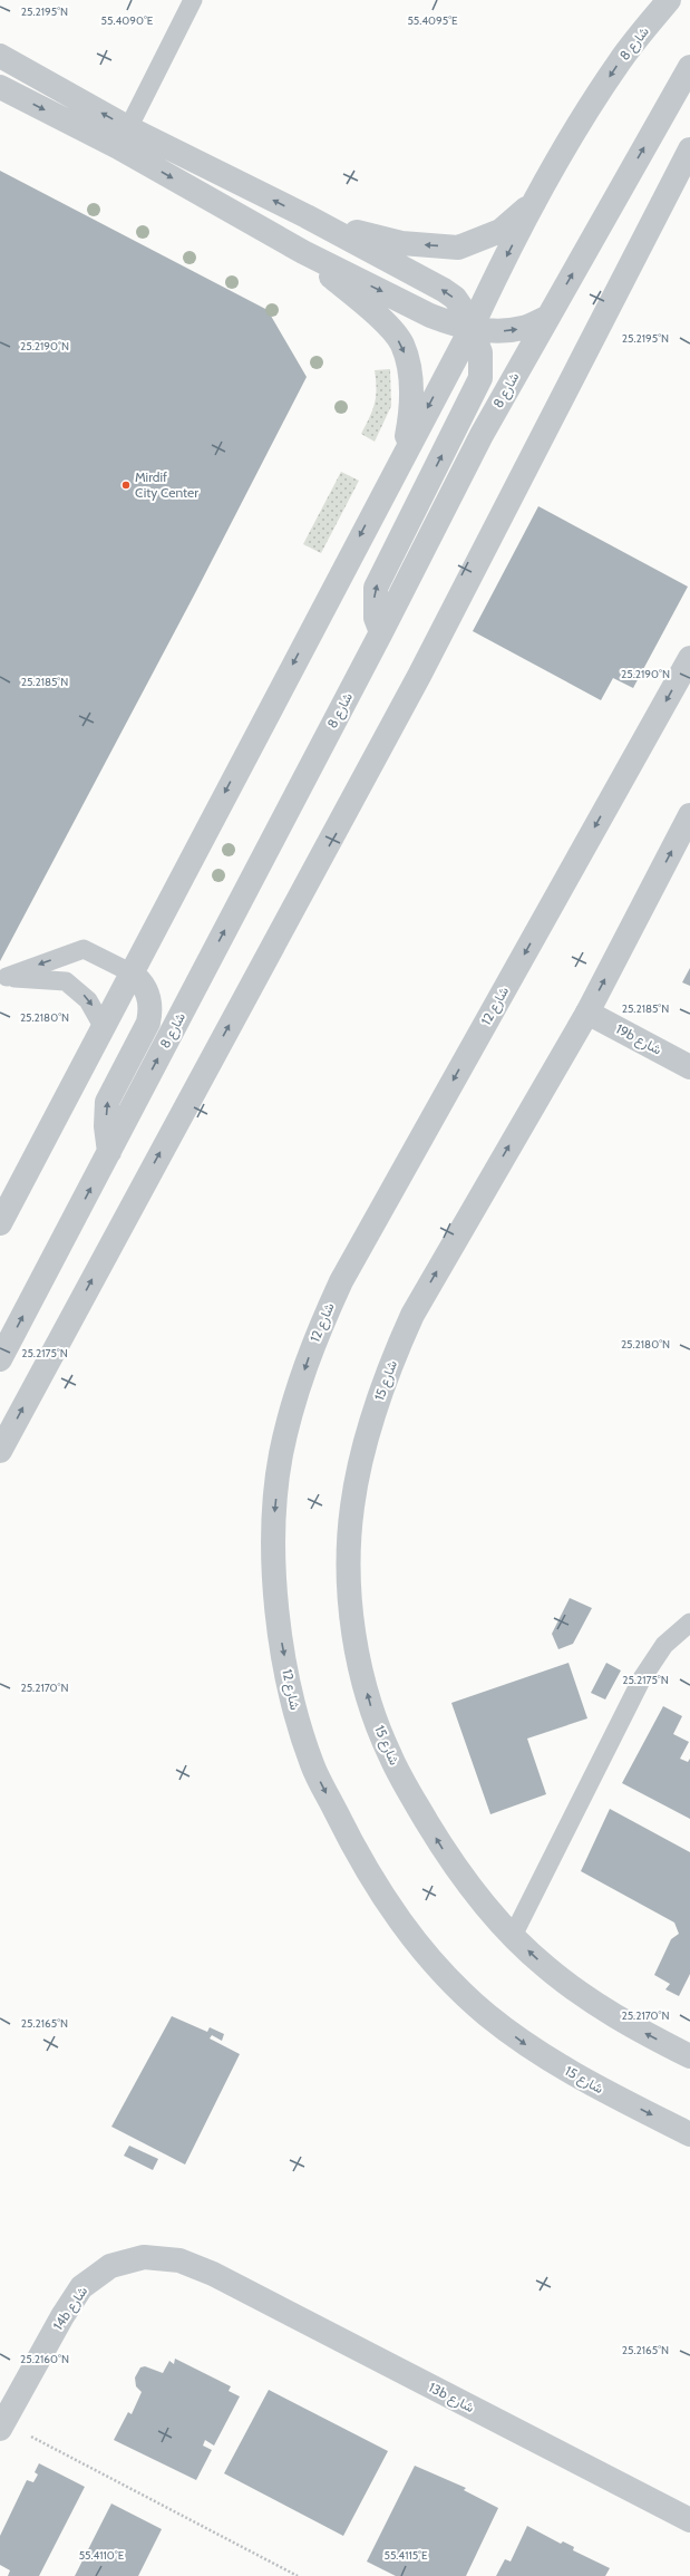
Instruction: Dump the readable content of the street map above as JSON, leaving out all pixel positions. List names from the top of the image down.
{
  "streets": {
    "street": [
      "شارع 8",
      "شارع 12",
      "19b شارع",
      "شارع 15",
      "14b شارع",
      "13b شارع"
    ]
  },
  "crossings": [
    ["شارع 12", "شارع 15"],
    ["19b شارع", "شارع 15"],
    ["14b شارع", "13b شارع"]
  ],
  "one_way": ["شارع 12"],
  "places": ["Mirdif City Center"],
  "coordinates": [
    "25.2195°N",
    "55.4090°E",
    "55.4095°E",
    "25.2190°N",
    "25.2185°N",
    "25.2180°N",
    "25.2175°N",
    "25.2170°N",
    "25.2165°N",
    "25.2160°N",
    "55.4110°E",
    "55.4115°E"
  ]
}
